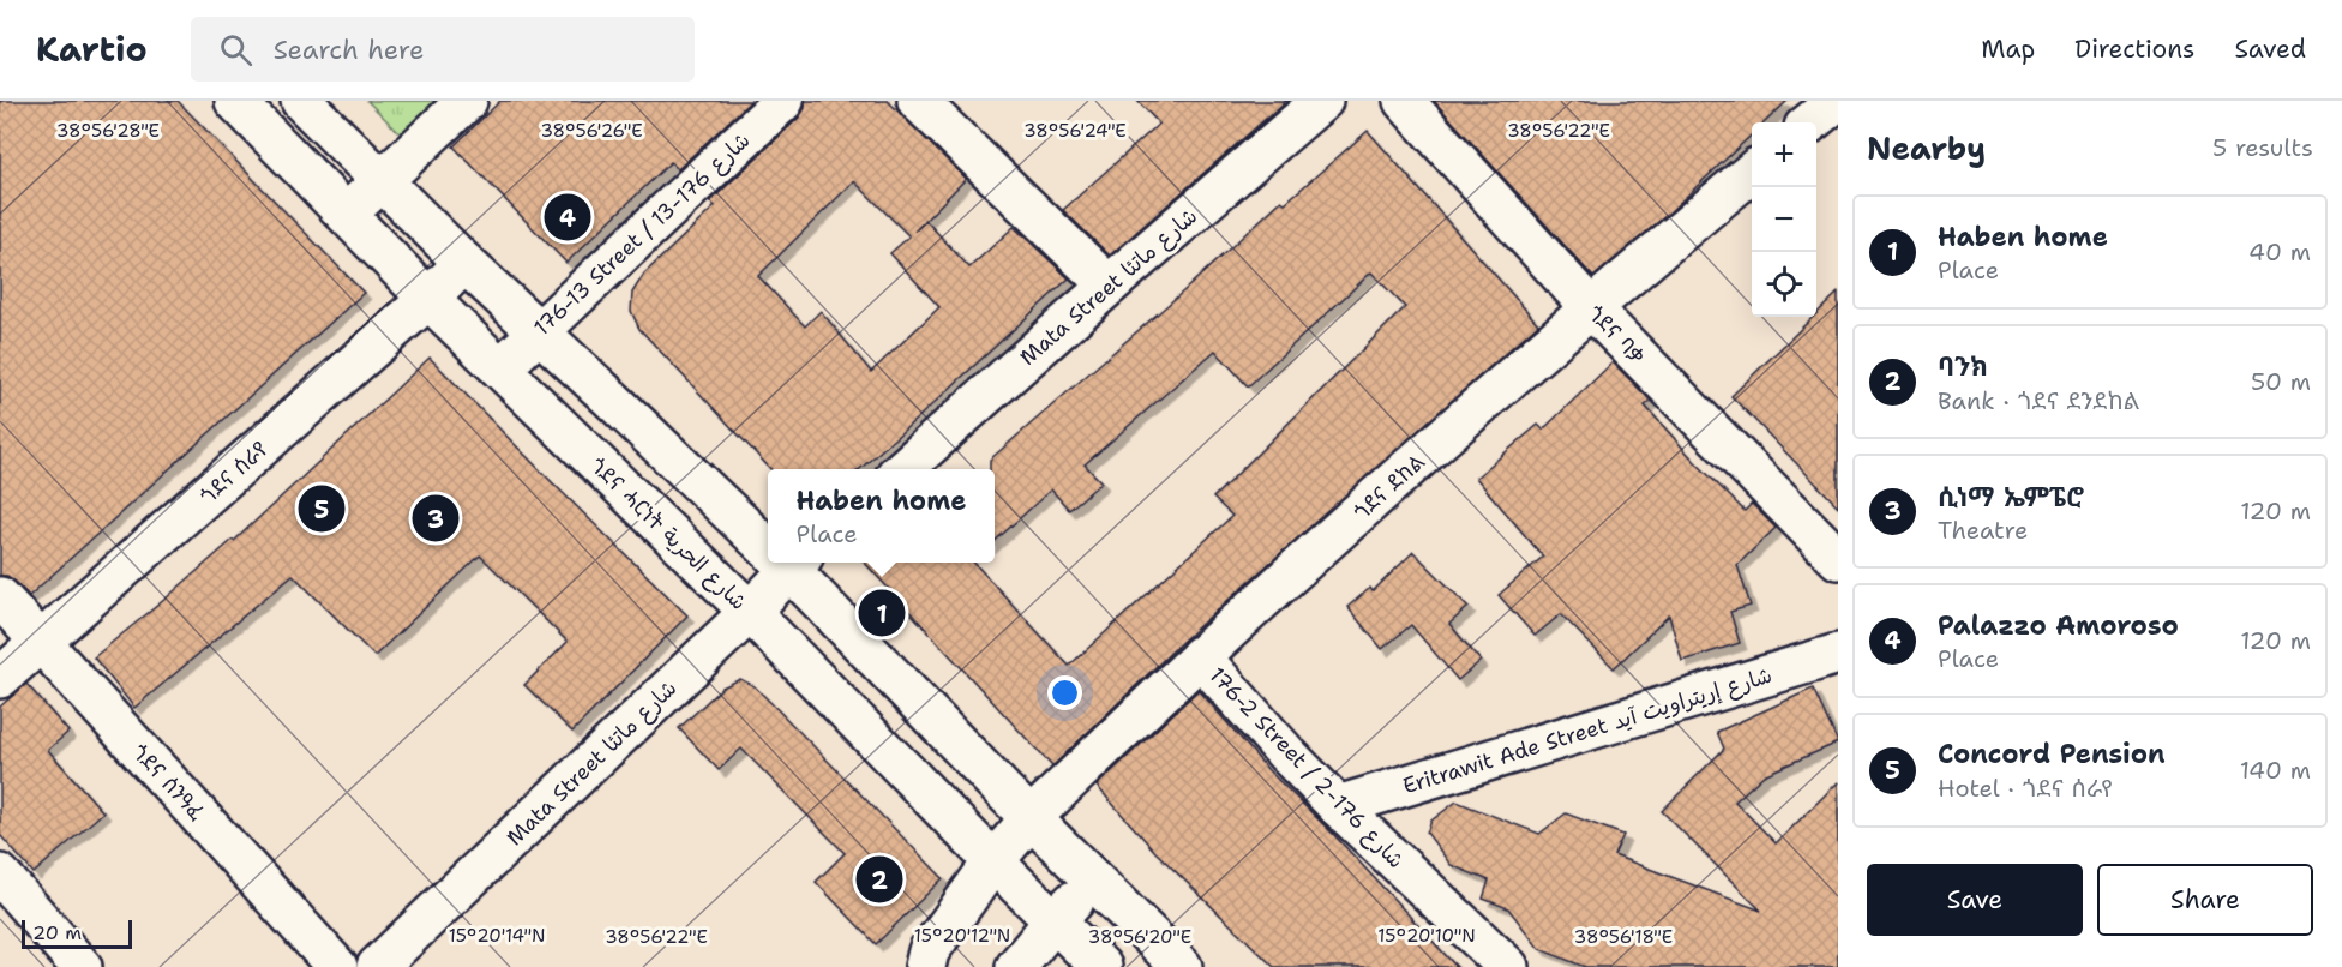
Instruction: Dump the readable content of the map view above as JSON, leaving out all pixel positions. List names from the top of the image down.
{
  "streets": {
    "street": [
      "176-13 Street / شارع 176-13",
      "Mata Street شارع ماتئا",
      "ጎደና ባቃ",
      "ጎደና ሰራየ",
      "ጎደና ደከል",
      "ጎደና ሓርነት شارع الحرية",
      "Eritrawit Ade Street شارع إريتراويت آيد",
      "176-2 Street / شارع 176-2",
      "ጎደና ሰንዓፈ"
    ]
  },
  "crossings": [
    ["176-13 Street / شارع 176-13", "ጎደና ሓርነት شارع الحرية"],
    ["Mata Street شارع ماتئا", "ጎደና ሓርነት شارع الحرية"],
    ["ጎደና ባቃ", "ጎደና ደከል"],
    ["ጎደና ሰራየ", "ጎደና ሓርነት شارع الحرية"],
    ["ጎደና ሰራየ", "ጎደና ሰንዓፈ"],
    ["ጎደና ደከል", "ጎደና ሓርነት شارع الحرية"],
    ["ጎደና ደከል", "176-2 Street / شارع 176-2"],
    ["Eritrawit Ade Street شارع إريتراويت آيد", "176-2 Street / شارع 176-2"]
  ],
  "scale_bar": "20 m",
  "page": {
    "header": "Kartio",
    "search": "Search here",
    "nav": ["Map", "Directions", "Saved"],
    "heading": ["Nearby", "5 results"],
    "map_buttons": ["+", "−"],
    "pins": [
      "4",
      "5",
      "3",
      "1",
      "2"
    ],
    "list": [
      {
        "mark": "1",
        "name": "Haben home",
        "note": "Place",
        "value": "40 m"
      },
      {
        "mark": "2",
        "name": "ባንክ",
        "note": "Bank · ጎደና ደንደከል",
        "value": "50 m"
      },
      {
        "mark": "3",
        "name": "ሲነማ ኤምፔሮ",
        "note": "Theatre",
        "value": "120 m"
      },
      {
        "mark": "4",
        "name": "Palazzo Amoroso",
        "note": "Place",
        "value": "120 m"
      },
      {
        "mark": "5",
        "name": "Concord Pension",
        "note": "Hotel · ጎደና ሰራየ",
        "value": "140 m"
      }
    ],
    "popup": ["Haben home", "Place"],
    "buttons": ["Save", "Share"],
    "scale": "20 m"
  },
  "coordinates": [
    "38°56'28\"E",
    "38°56'26\"E",
    "38°56'24\"E",
    "38°56'22\"E",
    "15°20'14\"N",
    "15°20'12\"N",
    "15°20'10\"N",
    "38°56'20\"E",
    "38°56'18\"E"
  ]
}
